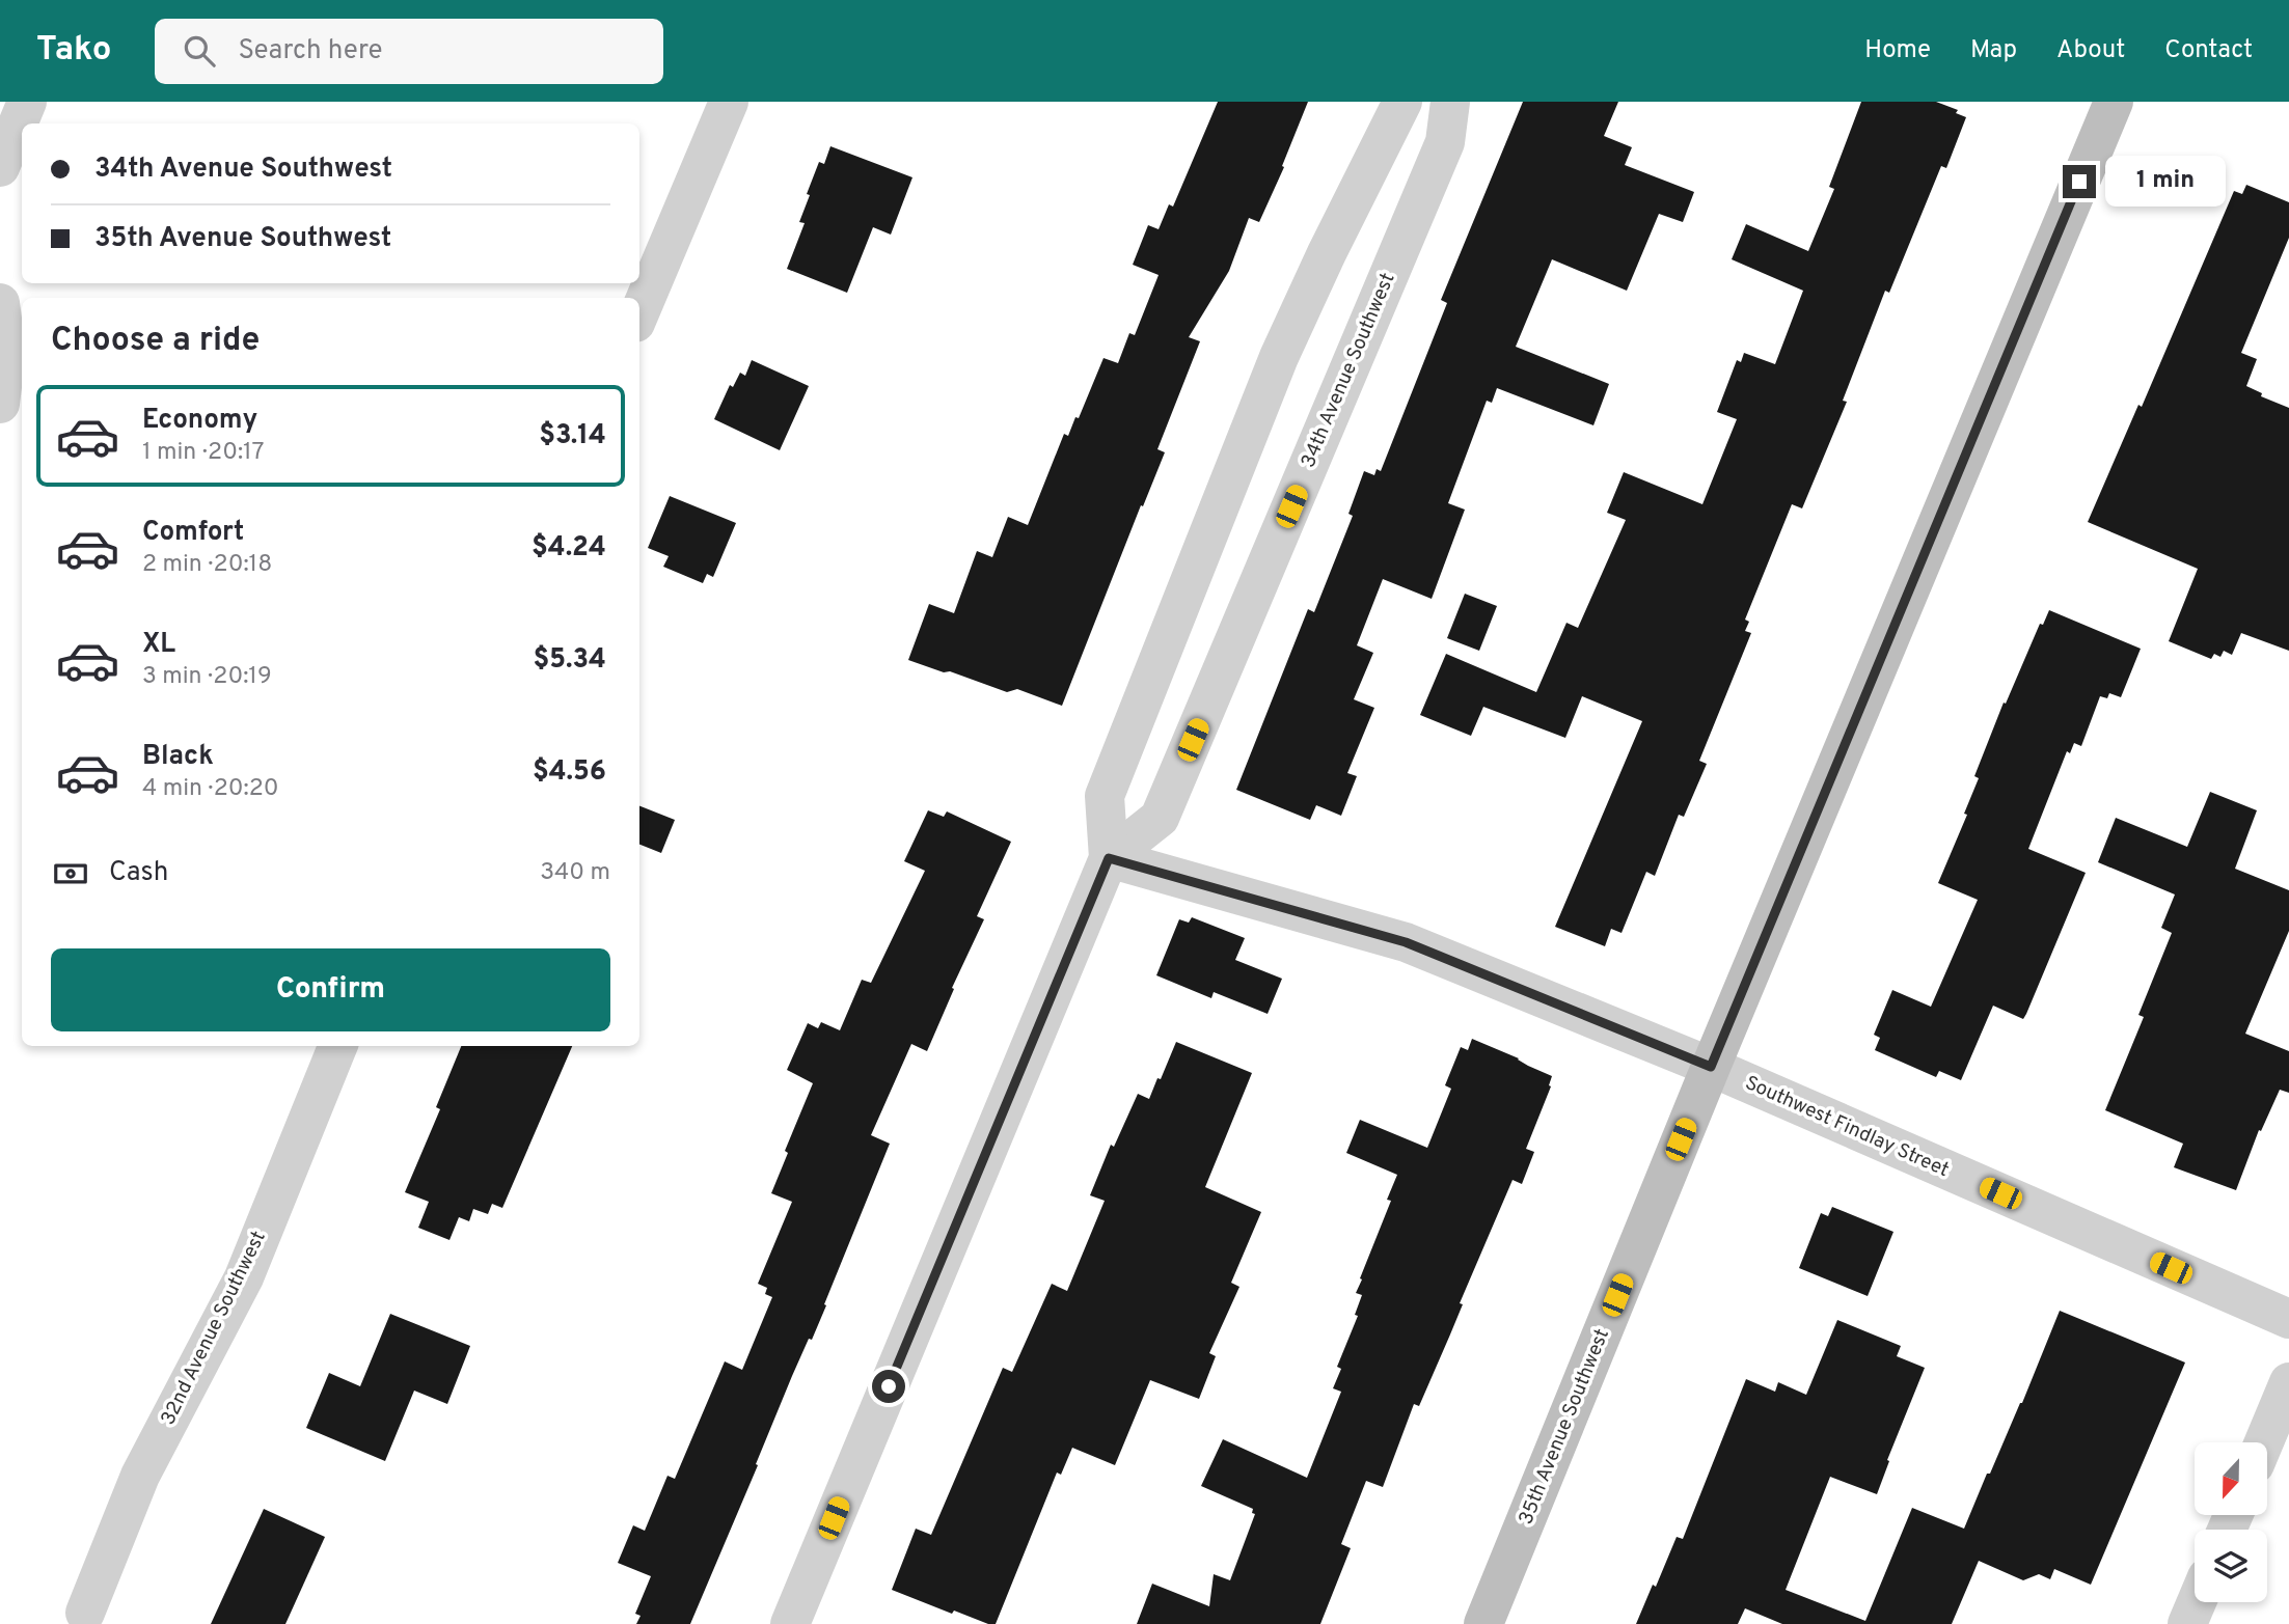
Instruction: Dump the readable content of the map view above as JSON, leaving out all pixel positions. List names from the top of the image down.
{
  "streets": {
    "main road": ["35th Avenue Southwest"],
    "street": ["34th Avenue Southwest", "Southwest Findlay Street", "32nd Avenue Southwest"]
  },
  "crossings": [
    ["34th Avenue Southwest", "Southwest Findlay Street"],
    ["Southwest Findlay Street", "35th Avenue Southwest"]
  ],
  "north": "bottom",
  "page": {
    "header": "Tako",
    "search": "Search here",
    "nav": [
      "Home",
      "Map",
      "About",
      "Contact"
    ],
    "banner": ["34th Avenue Southwest", "35th Avenue Southwest"],
    "bubble": "1 min",
    "heading": "Choose a ride",
    "list": [
      {
        "name": "Economy",
        "note": "1 min · 20:17",
        "value": "$3.14"
      },
      {
        "name": "Comfort",
        "note": "2 min · 20:18",
        "value": "$4.24"
      },
      {
        "name": "XL",
        "note": "3 min · 20:19",
        "value": "$5.34"
      },
      {
        "name": "Black",
        "note": "4 min · 20:20",
        "value": "$4.56"
      }
    ],
    "pay": ["Cash", "340 m"],
    "buttons": "Confirm"
  }
}
